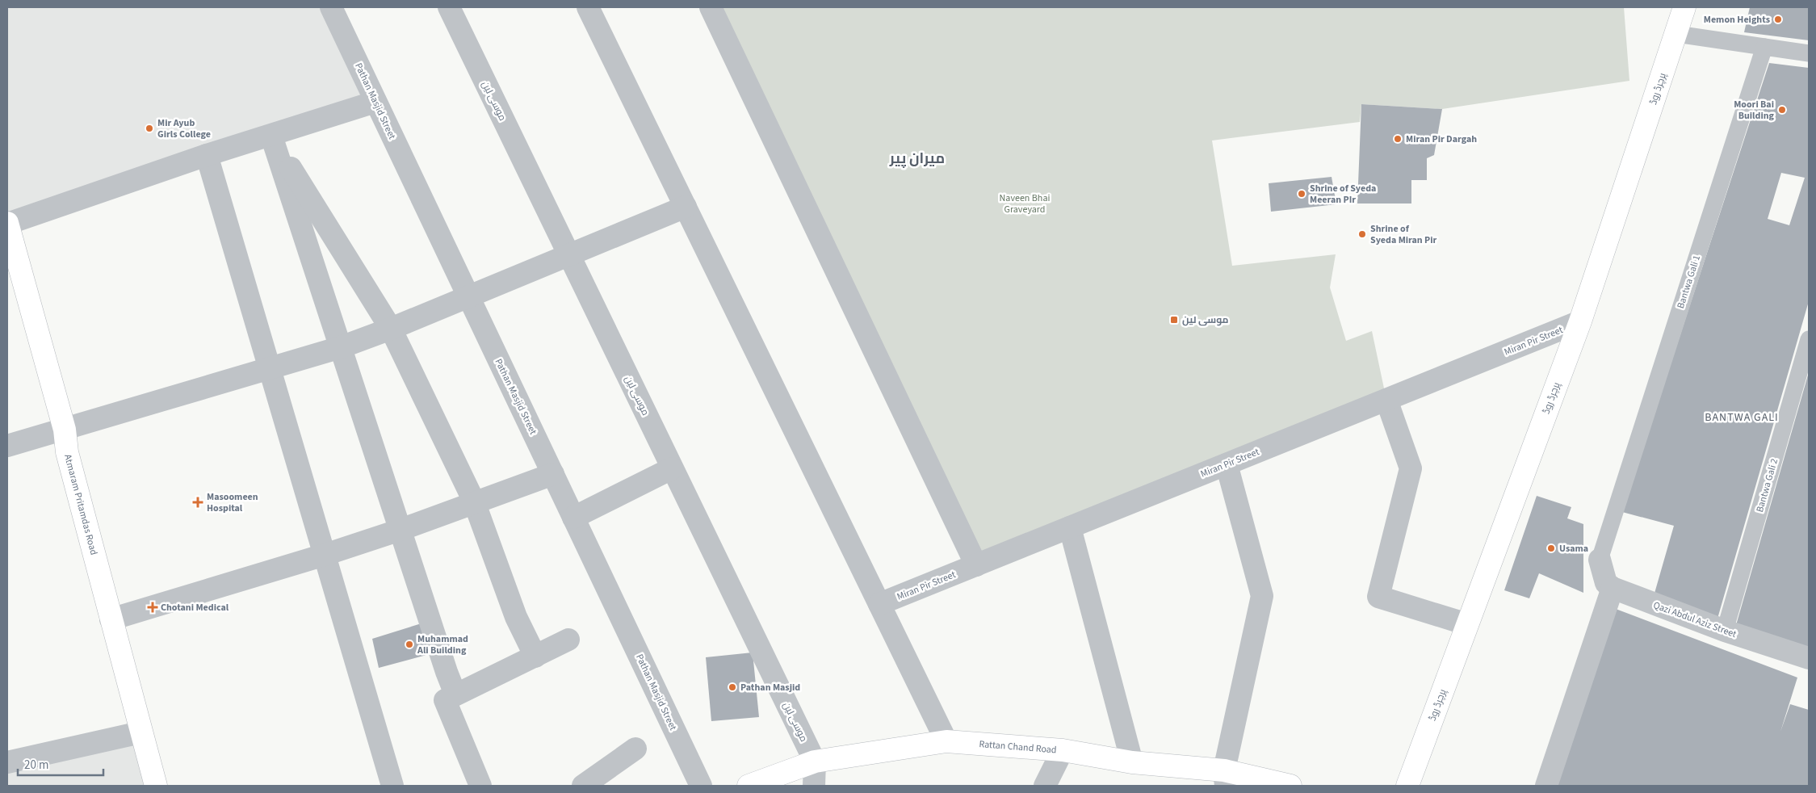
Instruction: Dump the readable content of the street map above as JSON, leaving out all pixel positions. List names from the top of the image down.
{
  "streets": {
    "street": [
      "پرچرڈ روڈ",
      "Pathan Masjid Street",
      "موسی لین",
      "Miran Pir Street",
      "Atmaram Pritamdas Road",
      "Qazi Abdul Aziz Street",
      "Rattan Chand Road"
    ],
    "lane": ["Bantwa Gali 1", "Bantwa Gali 2"]
  },
  "crossings": [
    ["پرچرڈ روڈ", "Miran Pir Street"],
    ["موسی لین", "Rattan Chand Road"],
    ["Bantwa Gali 2", "Qazi Abdul Aziz Street"]
  ],
  "districts": ["میران پیر", "BANTWA GALI"],
  "parks": ["Naveen Bhai Graveyard"],
  "places": {
    "other": [
      "Memon Heights",
      "Moori Bai Building",
      "Mir Ayub Girls College",
      "Miran Pir Dargah",
      "Shrine of Syeda Meeran PIr",
      "Shrine of Syeda Miran Pir",
      "Usama",
      "Muhammad Ali Building",
      "Pathan Masjid"
    ],
    "transit": ["موسی لین"],
    "health": ["Masoomeen Hospital", "Chotani Medical"]
  },
  "scale_bar": "20 m"
}
